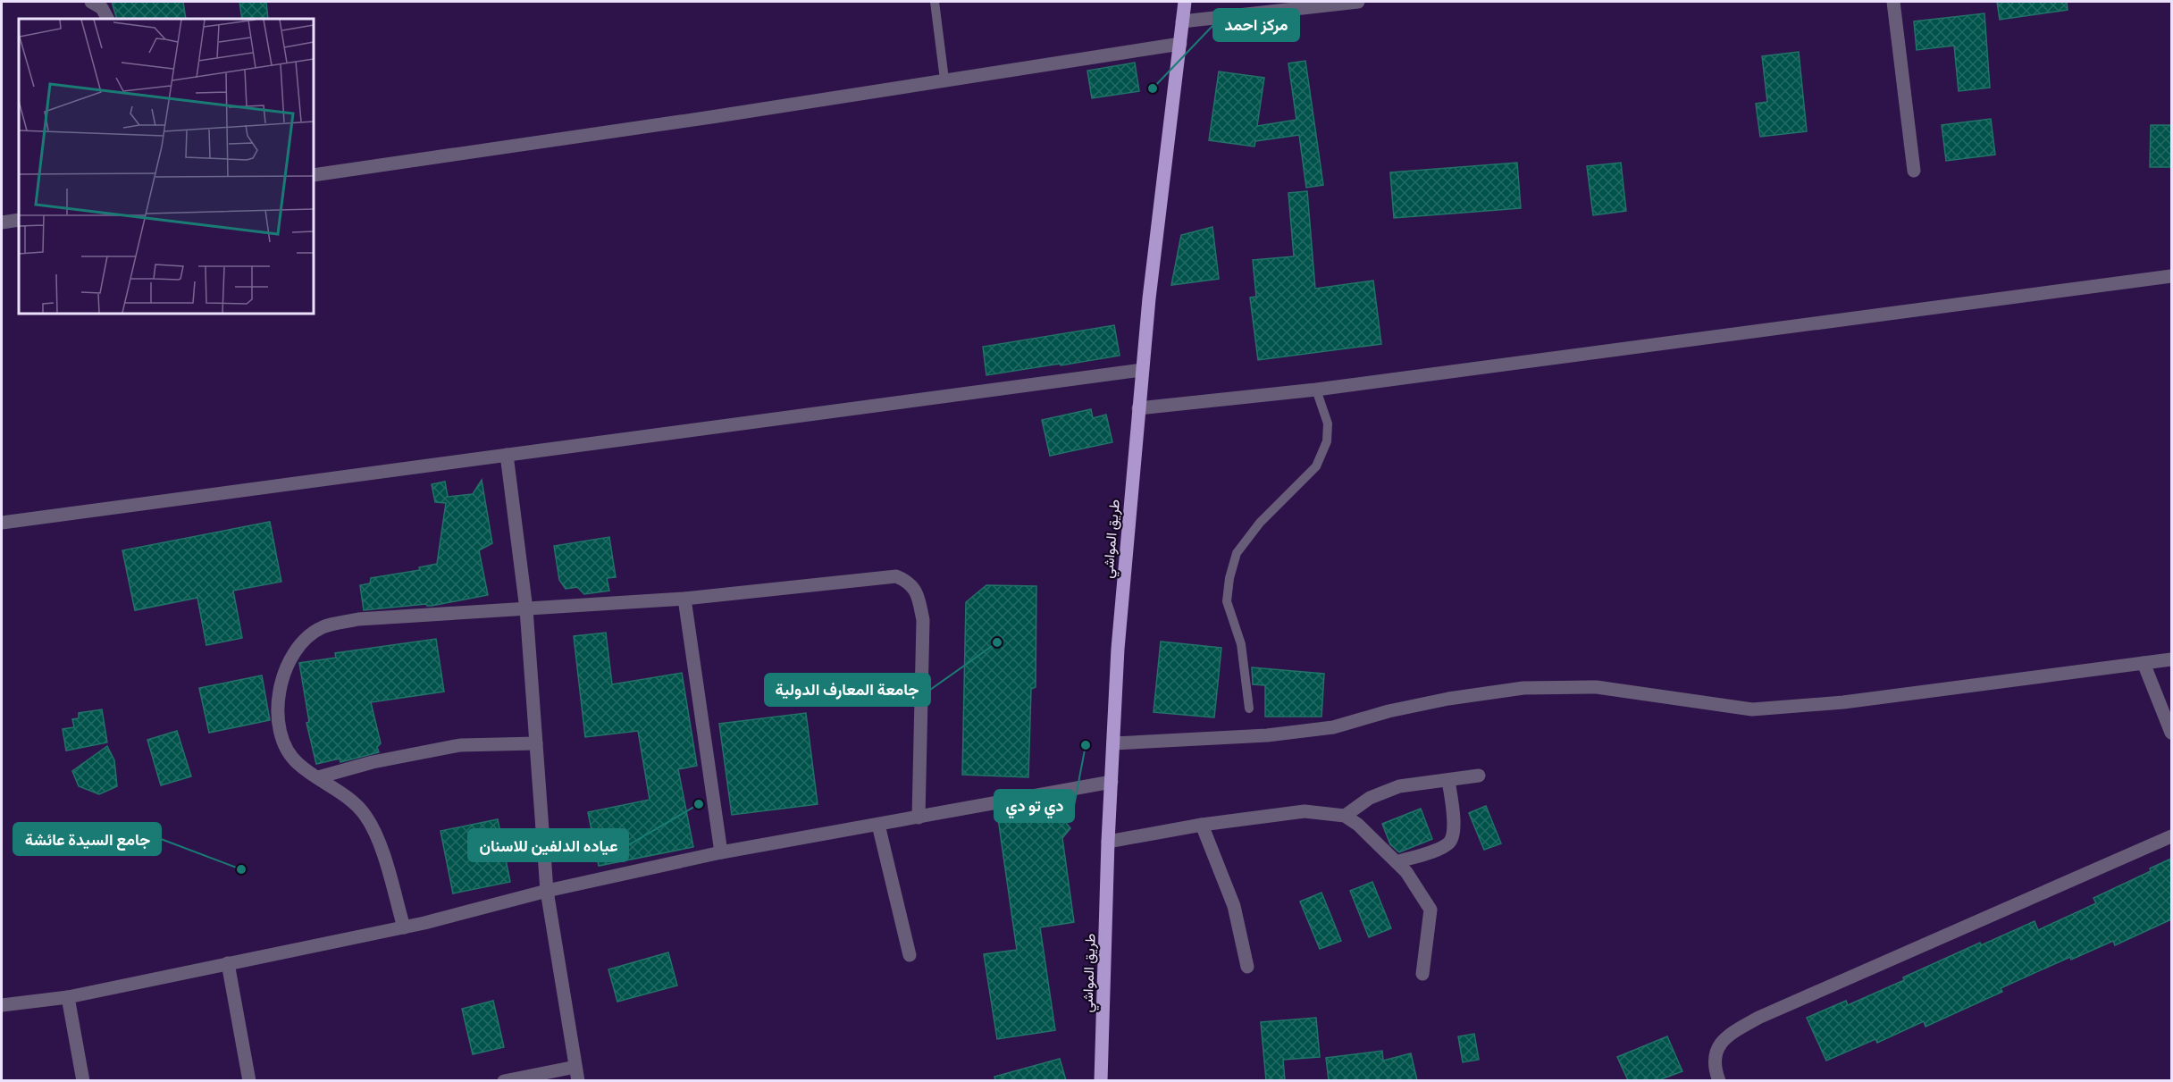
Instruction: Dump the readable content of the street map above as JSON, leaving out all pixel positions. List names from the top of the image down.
{
  "streets": {
    "main road": ["طريق المواشي"]
  },
  "places": [
    "مركز احمد",
    "جامعة المعارف الدولية",
    "دي تو دي",
    "عياده الدلفين للاسنان",
    "جامع السيدة عائشة"
  ]
}
